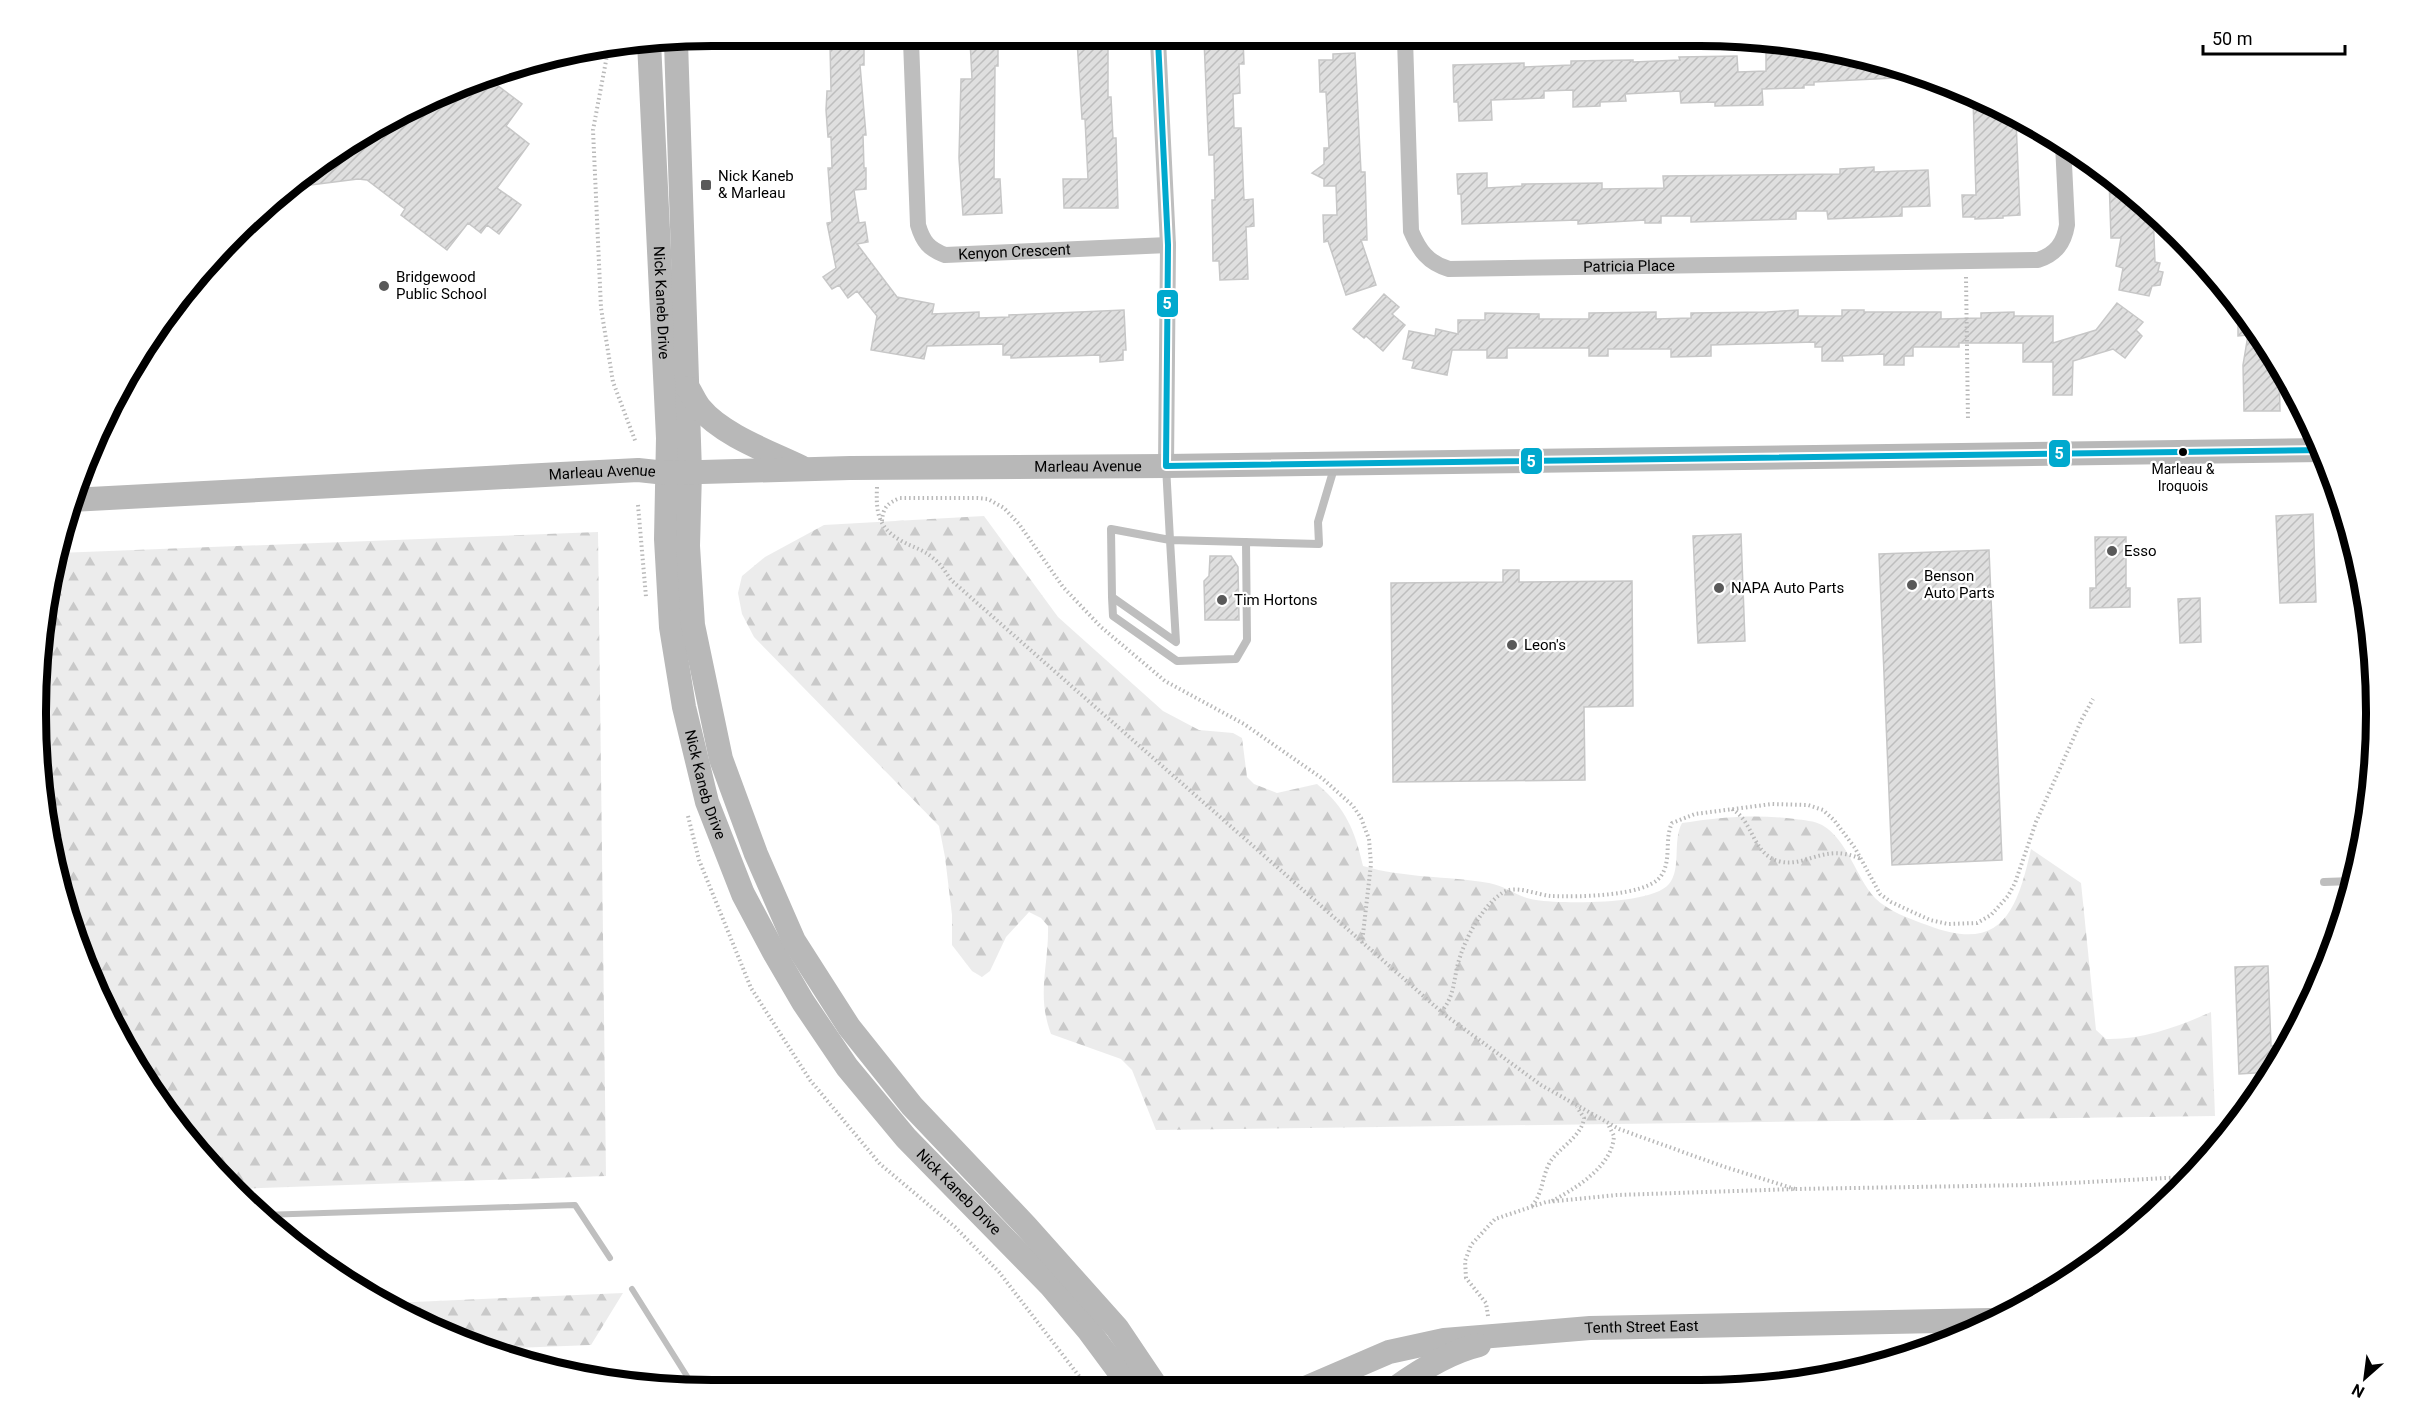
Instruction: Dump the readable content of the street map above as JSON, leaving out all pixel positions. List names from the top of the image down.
{
  "streets": {
    "street": [
      "Kenyon Crescent",
      "Patricia Place",
      "Nick Kaneb Drive",
      "Marleau Avenue",
      "Tenth Street East"
    ]
  },
  "crossings": [
    ["Nick Kaneb Drive", "Marleau Avenue"]
  ],
  "places": {
    "transit": ["Nick Kaneb & Marleau"],
    "other": [
      "Bridgewood Public School",
      "Marleau & Iroquois",
      "Esso",
      "Benson Auto Parts",
      "NAPA Auto Parts",
      "Tim Hortons",
      "Leon's"
    ]
  },
  "lines": ["transit line 5"],
  "scale_bar": "50 m",
  "north": "bottom left"
}
